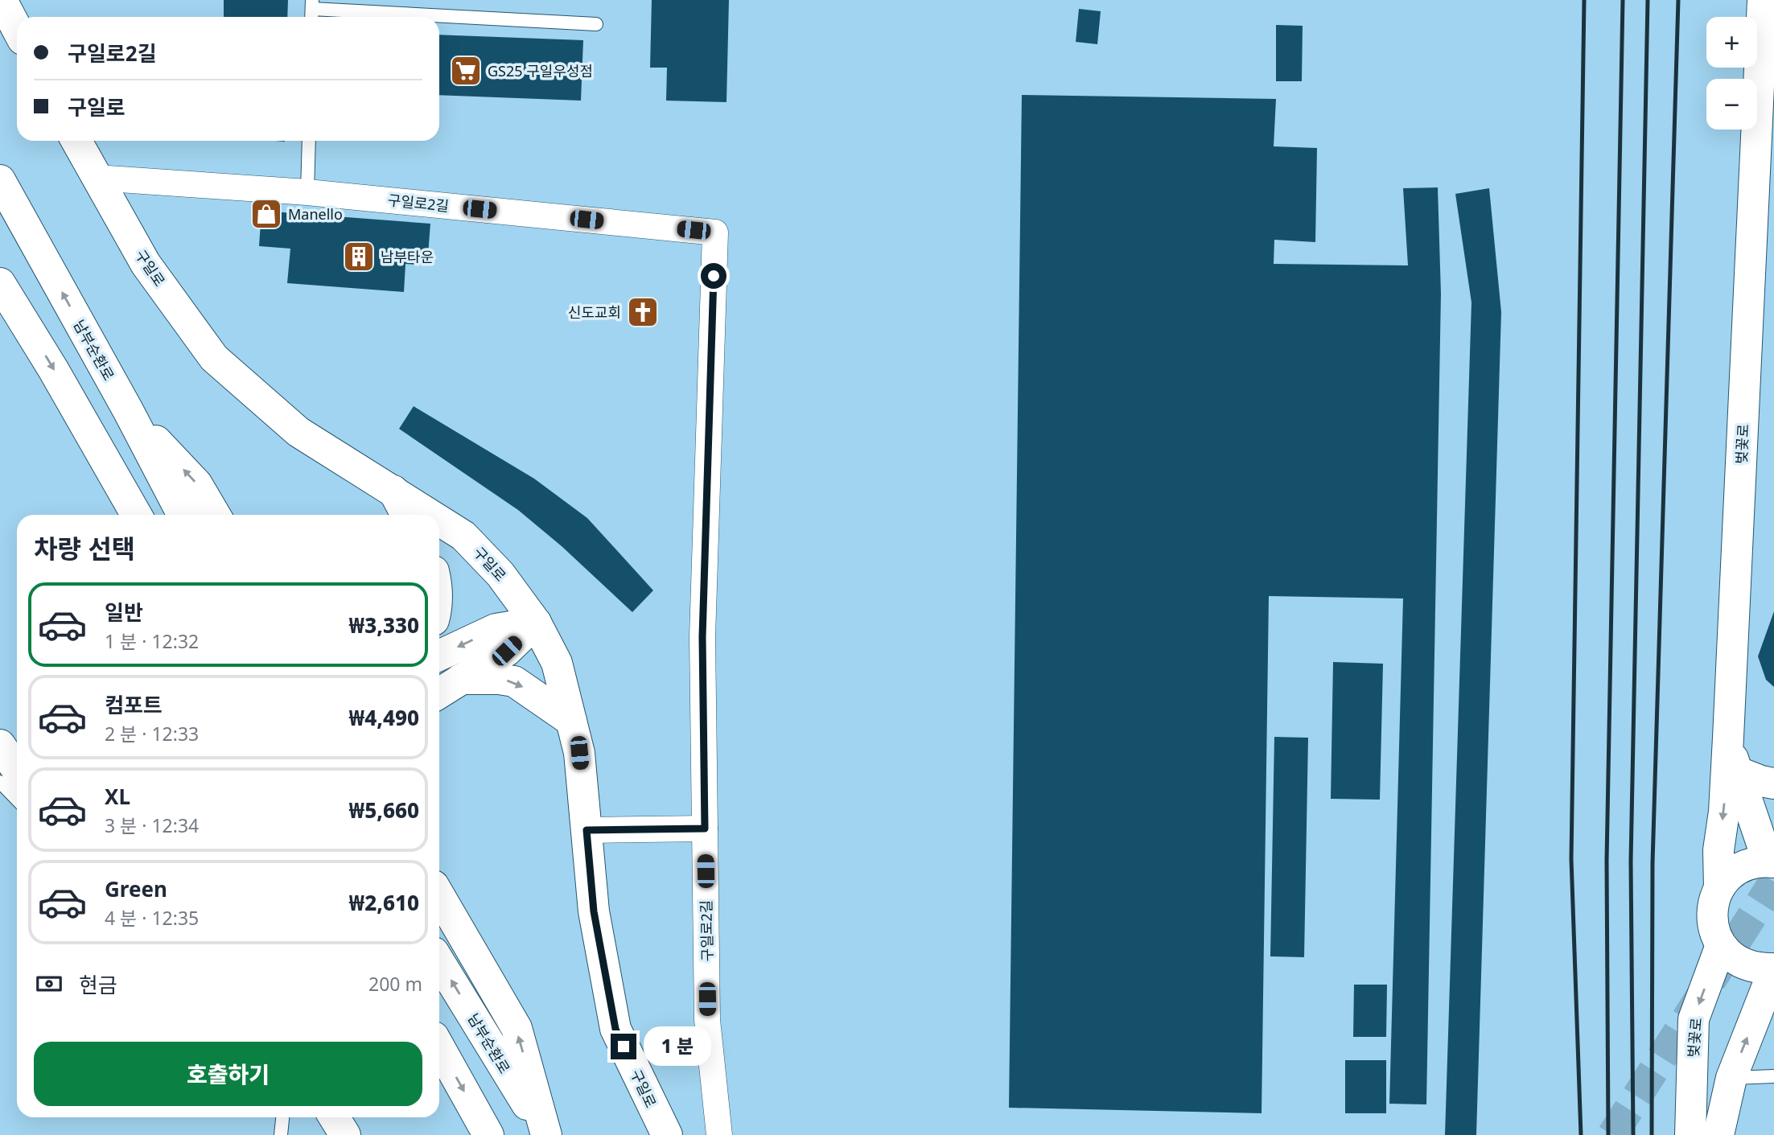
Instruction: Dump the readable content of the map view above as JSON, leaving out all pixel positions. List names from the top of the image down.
{
  "streets": {
    "main road": ["구일로", "남부순환로", "벚꽃로"],
    "street": ["구일로2길"]
  },
  "crossings": [
    ["구일로2길", "구일로"]
  ],
  "places": {
    "supermarket": ["GS25 구일우성점"],
    "shop": ["Manello"],
    "building": ["남부타운"],
    "church": ["신도교회"]
  },
  "page": {
    "map_buttons": ["+", "−"],
    "banner": ["구일로2길", "구일로"],
    "heading": "차량 선택",
    "list": [
      {
        "name": "일반",
        "note": "1 분 · 12:32",
        "value": "₩3,330"
      },
      {
        "name": "컴포트",
        "note": "2 분 · 12:33",
        "value": "₩4,490"
      },
      {
        "name": "XL",
        "note": "3 분 · 12:34",
        "value": "₩5,660"
      },
      {
        "name": "Green",
        "note": "4 분 · 12:35",
        "value": "₩2,610"
      }
    ],
    "pay": ["현금", "200 m"],
    "bubble": "1 분",
    "buttons": "호출하기"
  }
}
